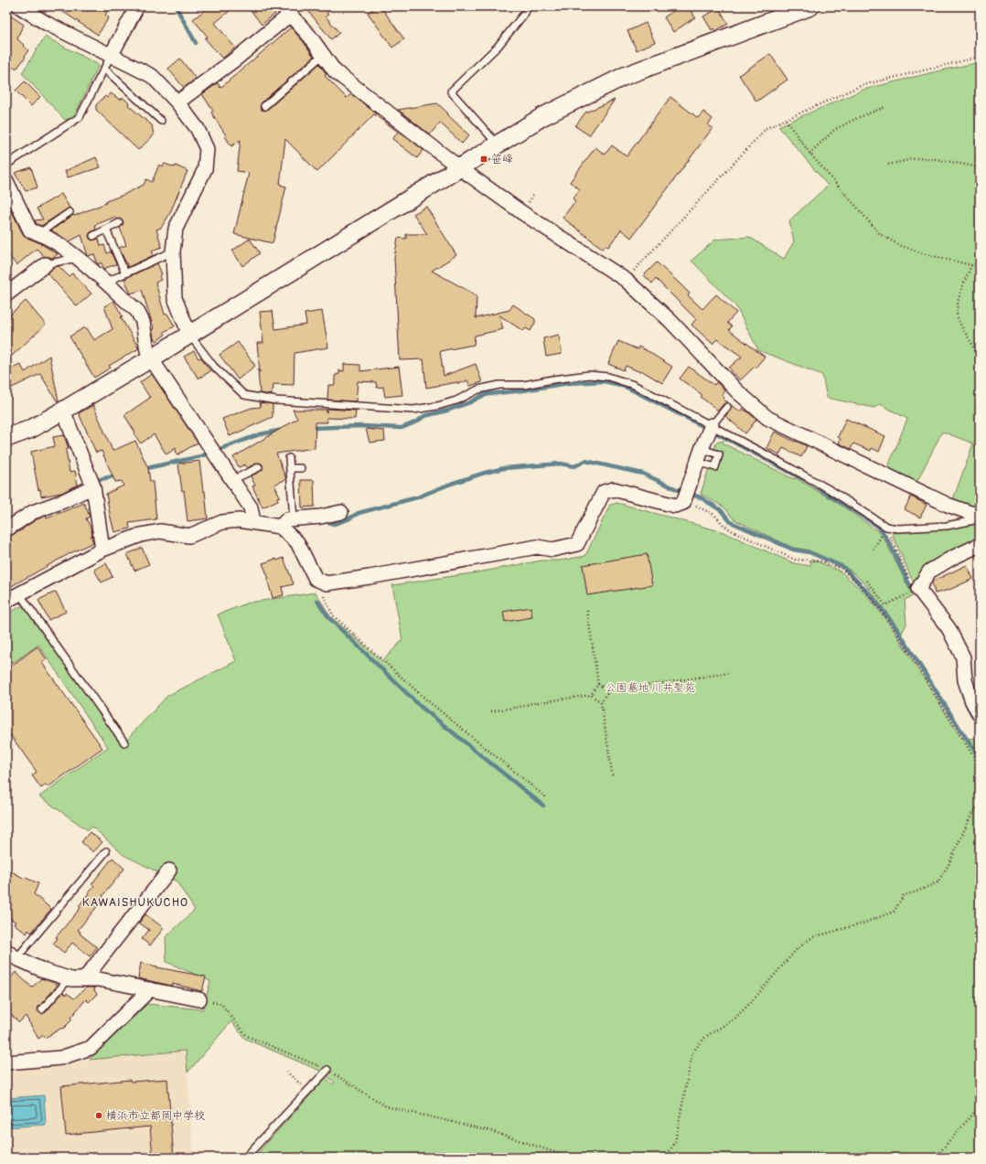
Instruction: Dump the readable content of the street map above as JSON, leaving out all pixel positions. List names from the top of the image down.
{
  "districts": ["KAWAISHUKUCHO"],
  "parks": ["公園墓地 川井聖苑"],
  "places": {
    "transit": ["笹峰"],
    "other": ["横浜市立都岡中学校"]
  }
}
